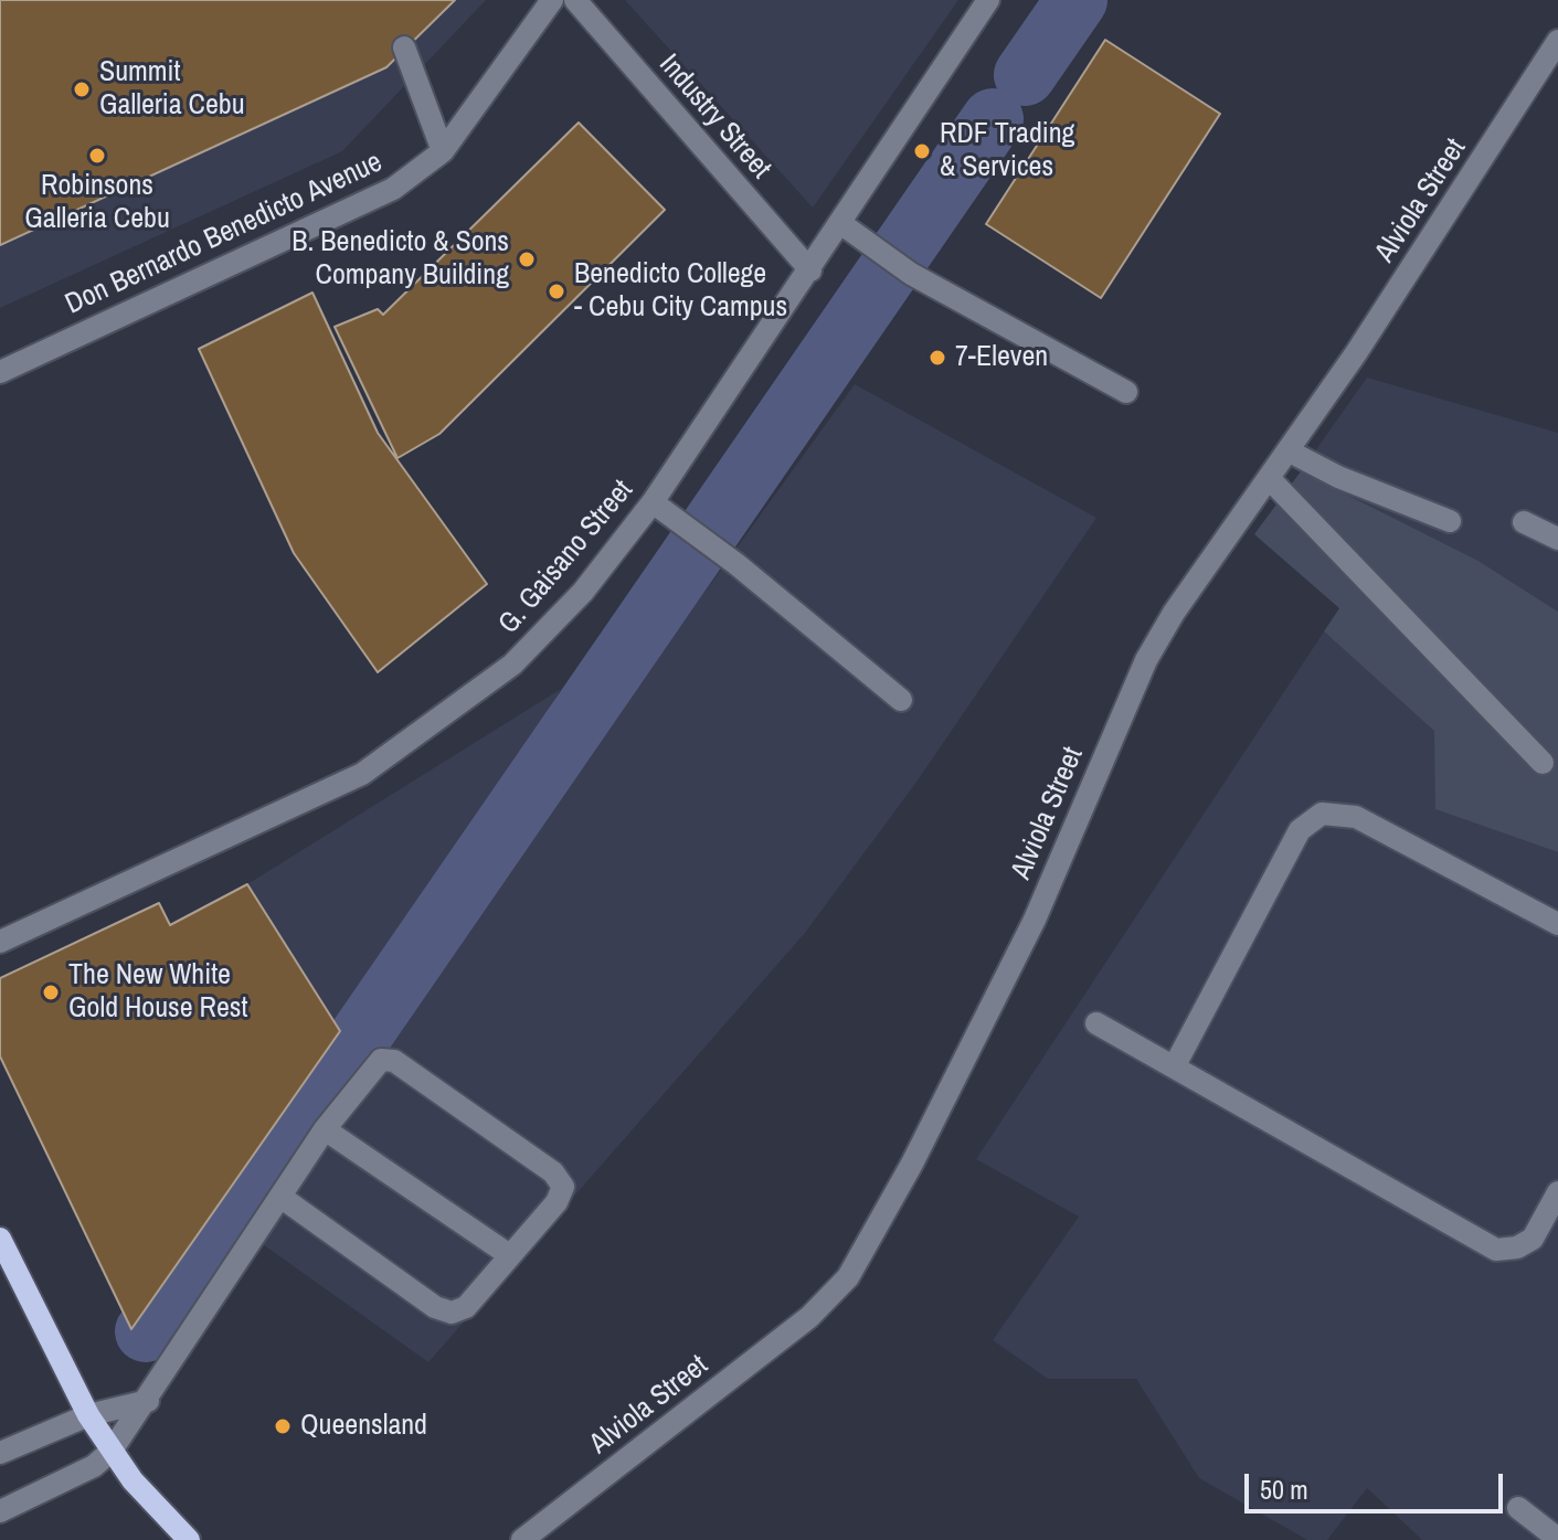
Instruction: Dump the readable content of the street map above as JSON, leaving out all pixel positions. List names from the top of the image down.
{
  "streets": {
    "street": [
      "Industry Street",
      "Alviola Street",
      "Don Bernardo Benedicto Avenue",
      "G. Gaisano Street"
    ]
  },
  "crossings": [
    ["Industry Street", "G. Gaisano Street"]
  ],
  "places": [
    "Summit Galleria Cebu",
    "RDF Trading & Services",
    "Robinsons Galleria Cebu",
    "B. Benedicto & Sons Company Building",
    "Benedicto College - Cebu City Campus",
    "7-Eleven",
    "The New White Gold House Rest",
    "Queensland"
  ],
  "scale_bar": "50 m"
}
